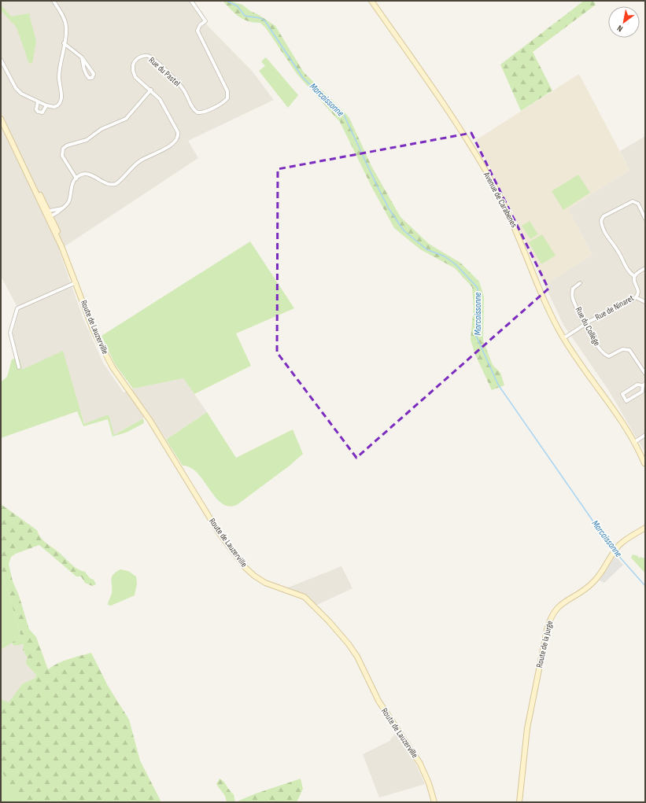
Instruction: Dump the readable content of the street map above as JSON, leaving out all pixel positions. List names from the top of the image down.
{
  "streets": {
    "street": [
      "Rue du Pastel",
      "Avenue de Carabenes",
      "Rue de Ninaret",
      "Rue du Collège",
      "Route de Lauzerville",
      "Route de la Jurge"
    ]
  },
  "crossings": [
    ["Avenue de Carabenes", "Rue de Ninaret"],
    ["Rue de Ninaret", "Rue du Collège"]
  ],
  "water": ["Marcaissonne"],
  "north": "bottom left"
}
